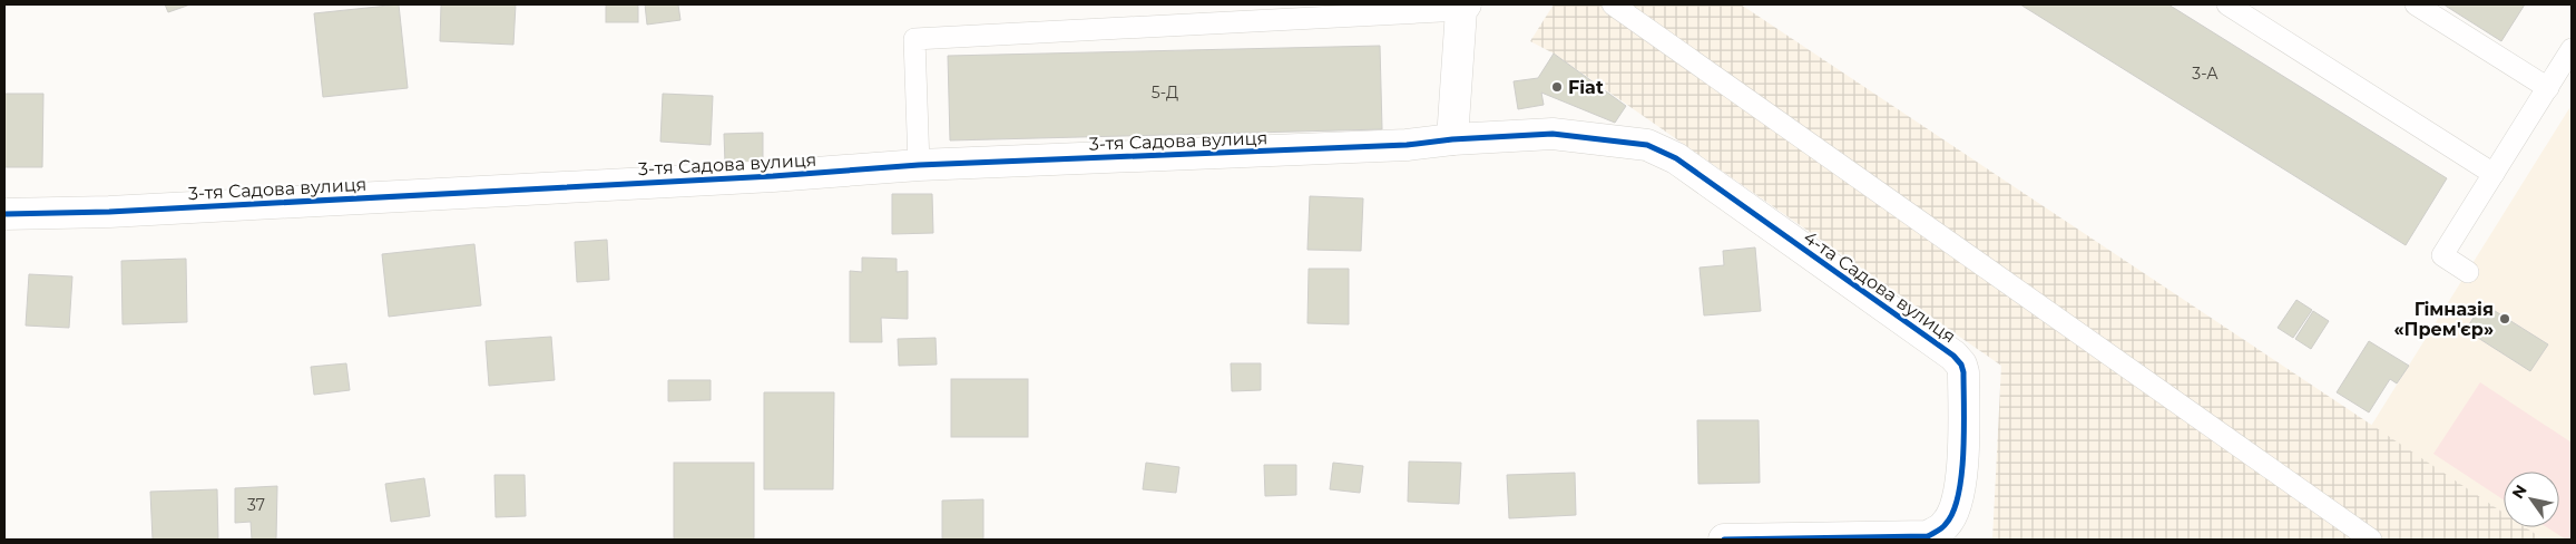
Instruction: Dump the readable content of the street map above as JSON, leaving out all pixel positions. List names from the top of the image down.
{
  "streets": {
    "street": ["3-тя Садова вулиця", "4-та Садова вулиця"]
  },
  "crossings": [
    ["3-тя Садова вулиця", "4-та Садова вулиця"]
  ],
  "places": ["Fiat", "Гімназія «Прем'єр»"],
  "house_numbers": ["3-А", "5-Д", "37"],
  "north": "top left"
}
